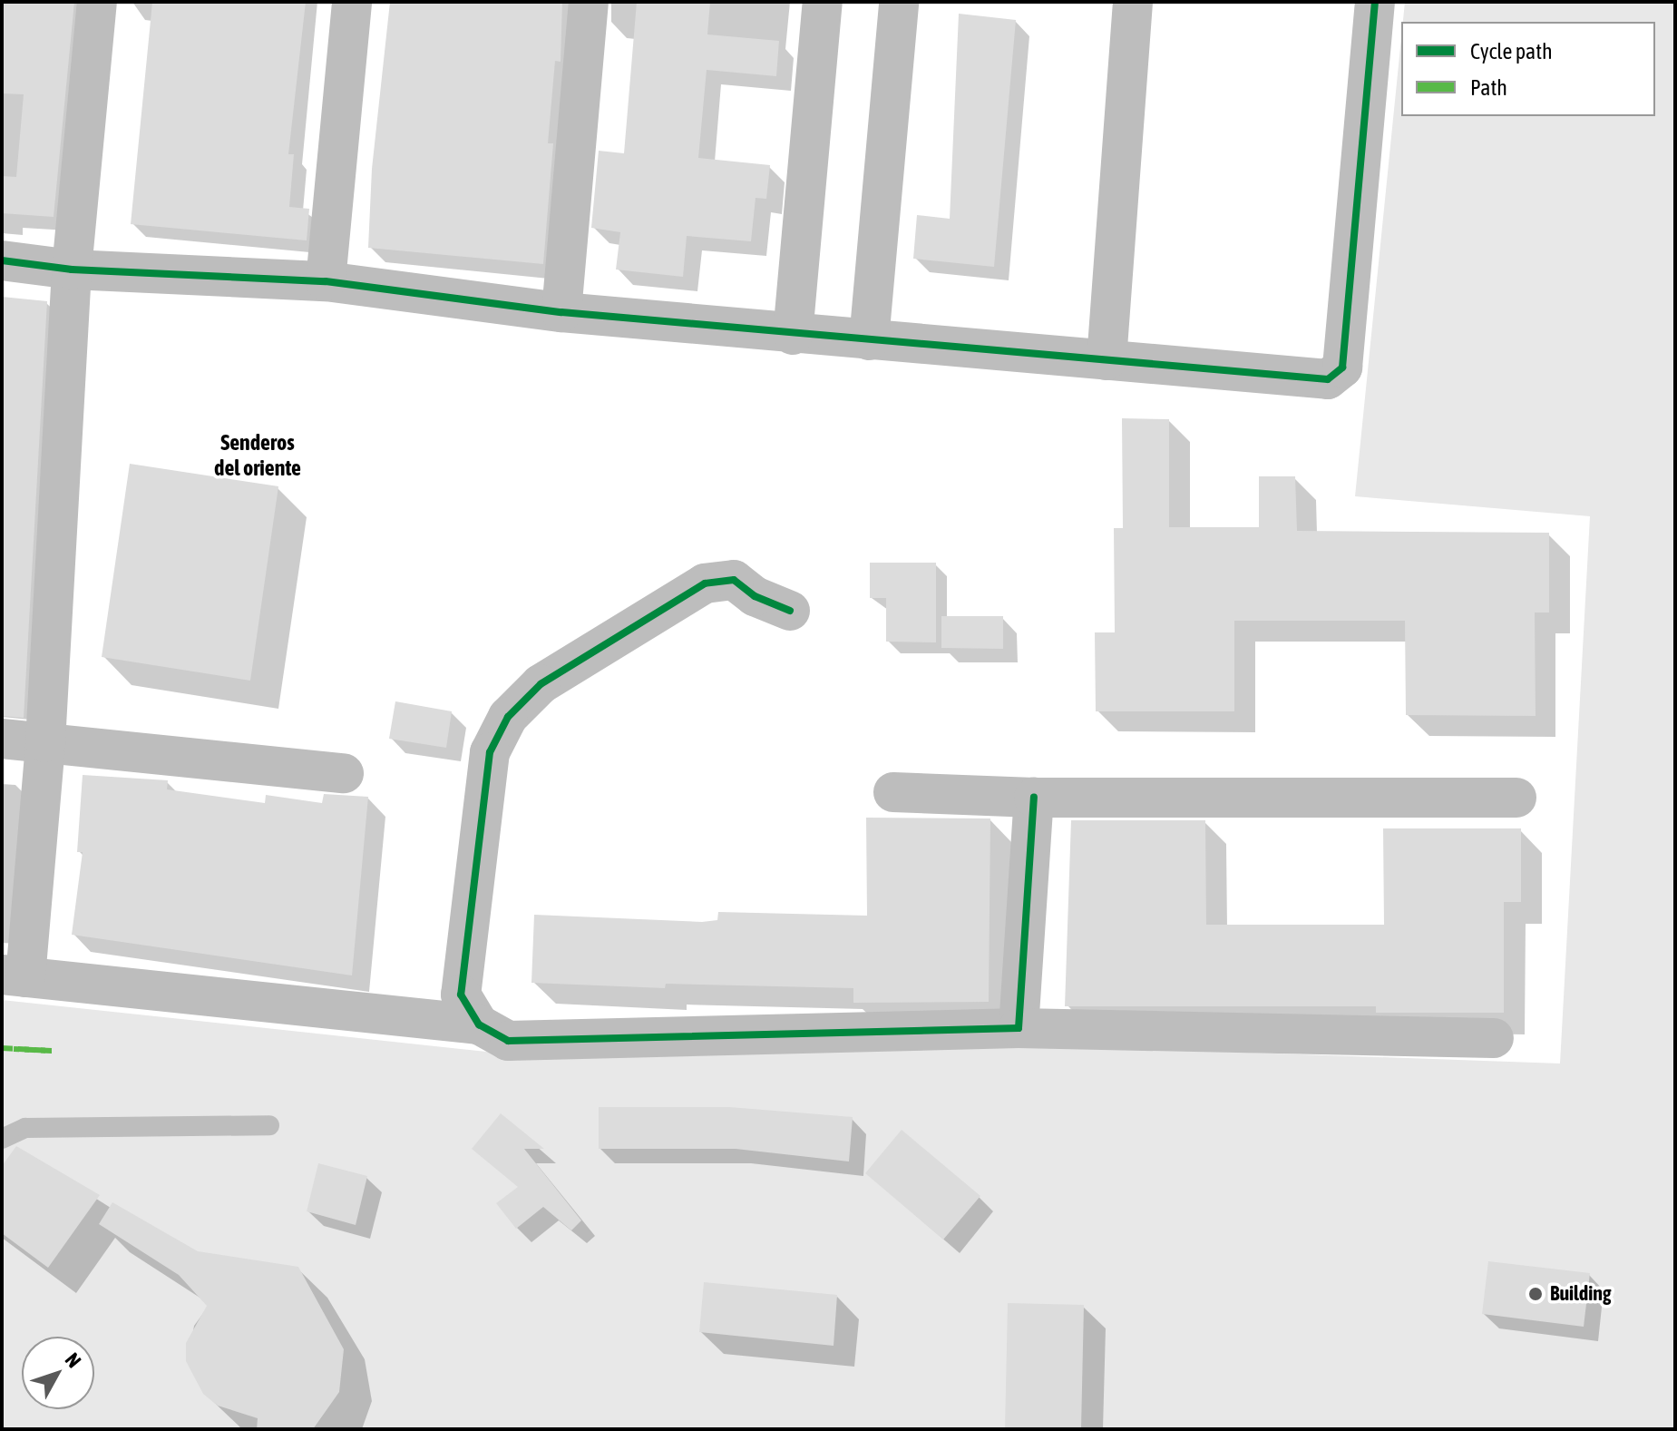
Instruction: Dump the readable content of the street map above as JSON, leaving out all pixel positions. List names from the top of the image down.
{
  "districts": ["Senderos del oriente"],
  "places": ["Building"],
  "legend": ["Cycle path", "Path"],
  "north": "top right"
}
